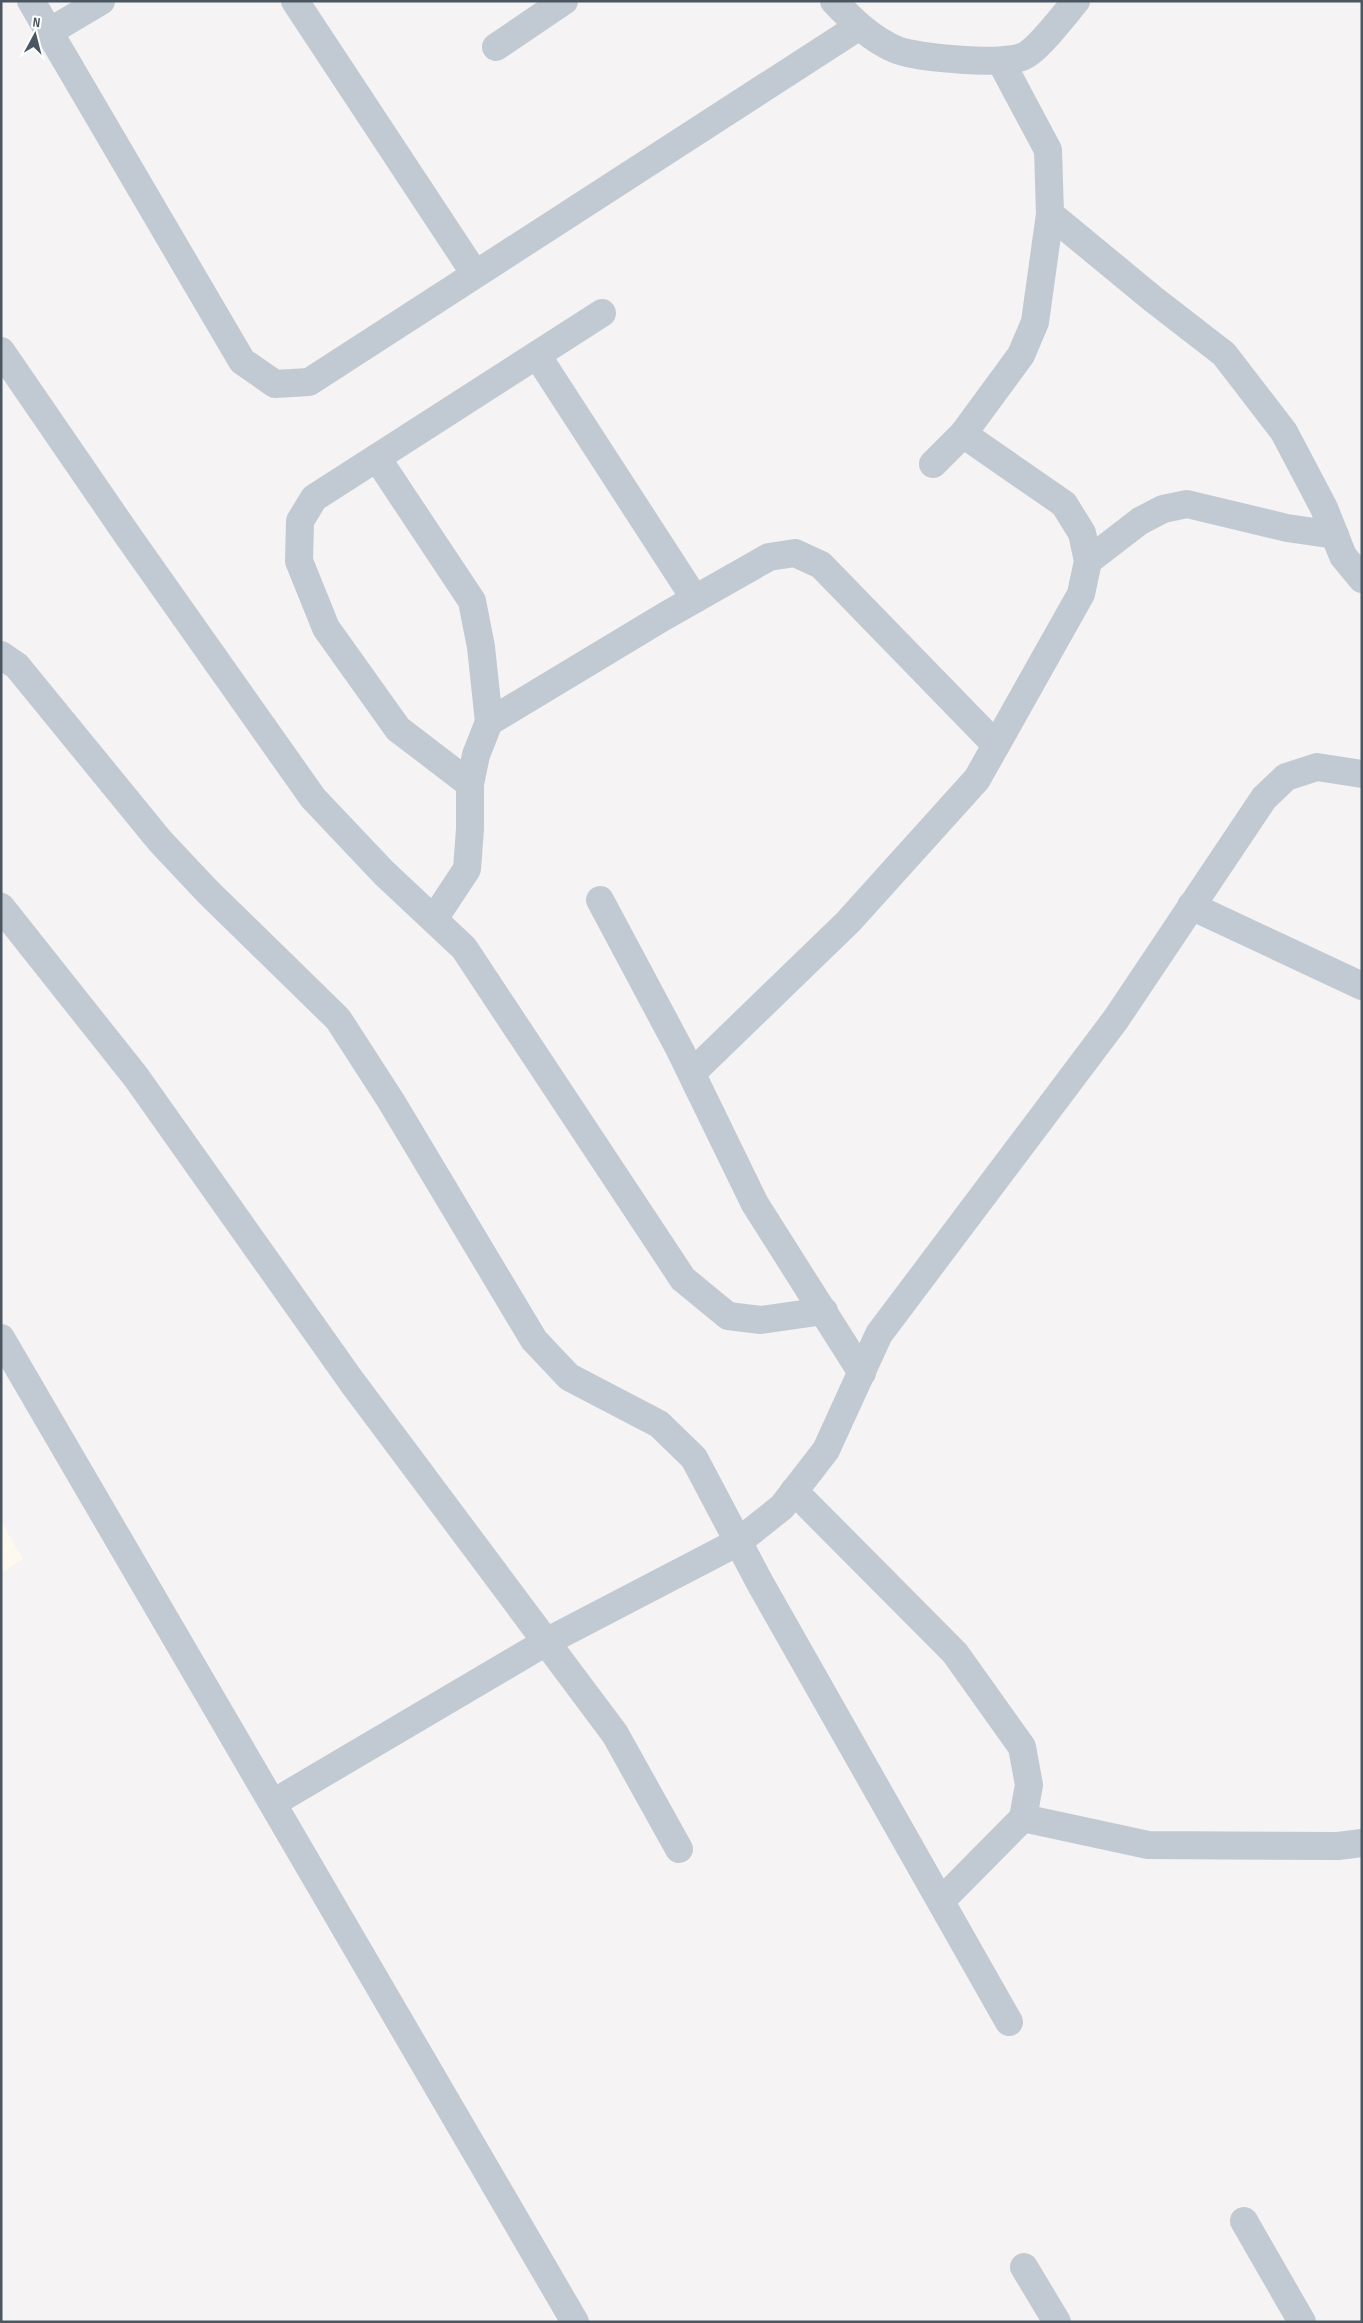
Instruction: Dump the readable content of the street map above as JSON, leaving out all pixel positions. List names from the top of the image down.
{
  "north": "top"
}
